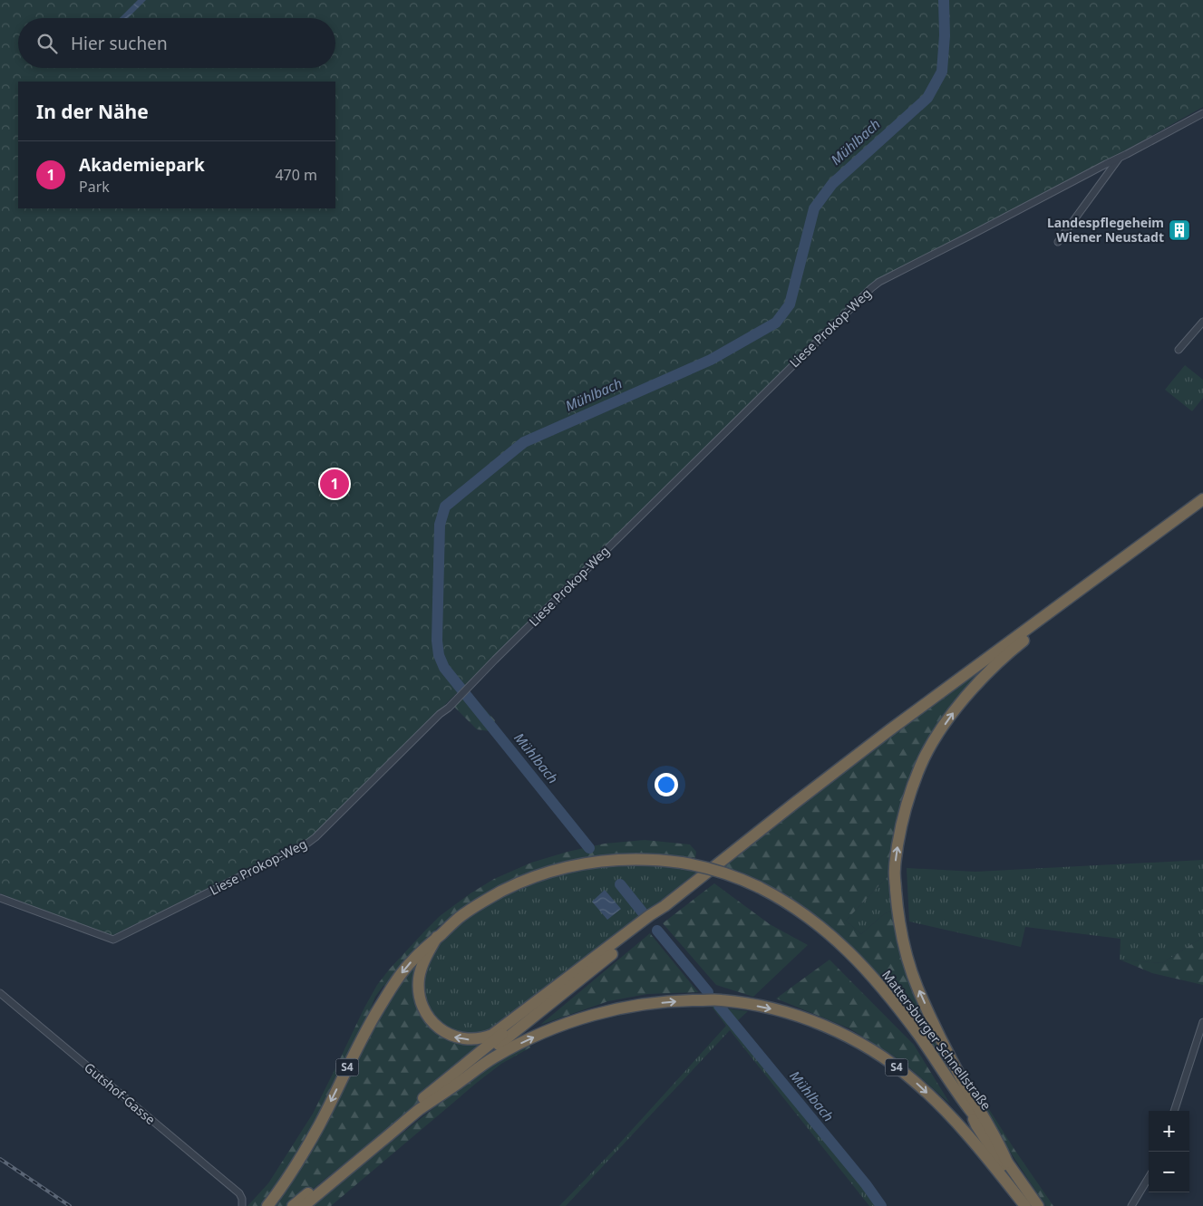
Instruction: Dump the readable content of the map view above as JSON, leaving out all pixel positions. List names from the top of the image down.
{
  "streets": {
    "highway": ["Mattersburger Schnellstraße", "S4"],
    "street": ["Liese Prokop-Weg", "Gutshof-Gasse"]
  },
  "water": ["Mühlbach"],
  "places": {
    "building": ["Landespflegeheim Wiener Neustadt"]
  },
  "page": {
    "search": "Hier suchen",
    "heading": "In der Nähe",
    "list": [
      {
        "mark": "1",
        "name": "Akademiepark",
        "note": "Park",
        "value": "470 m"
      }
    ],
    "pins": "1",
    "map_buttons": ["+", "−"]
  }
}
